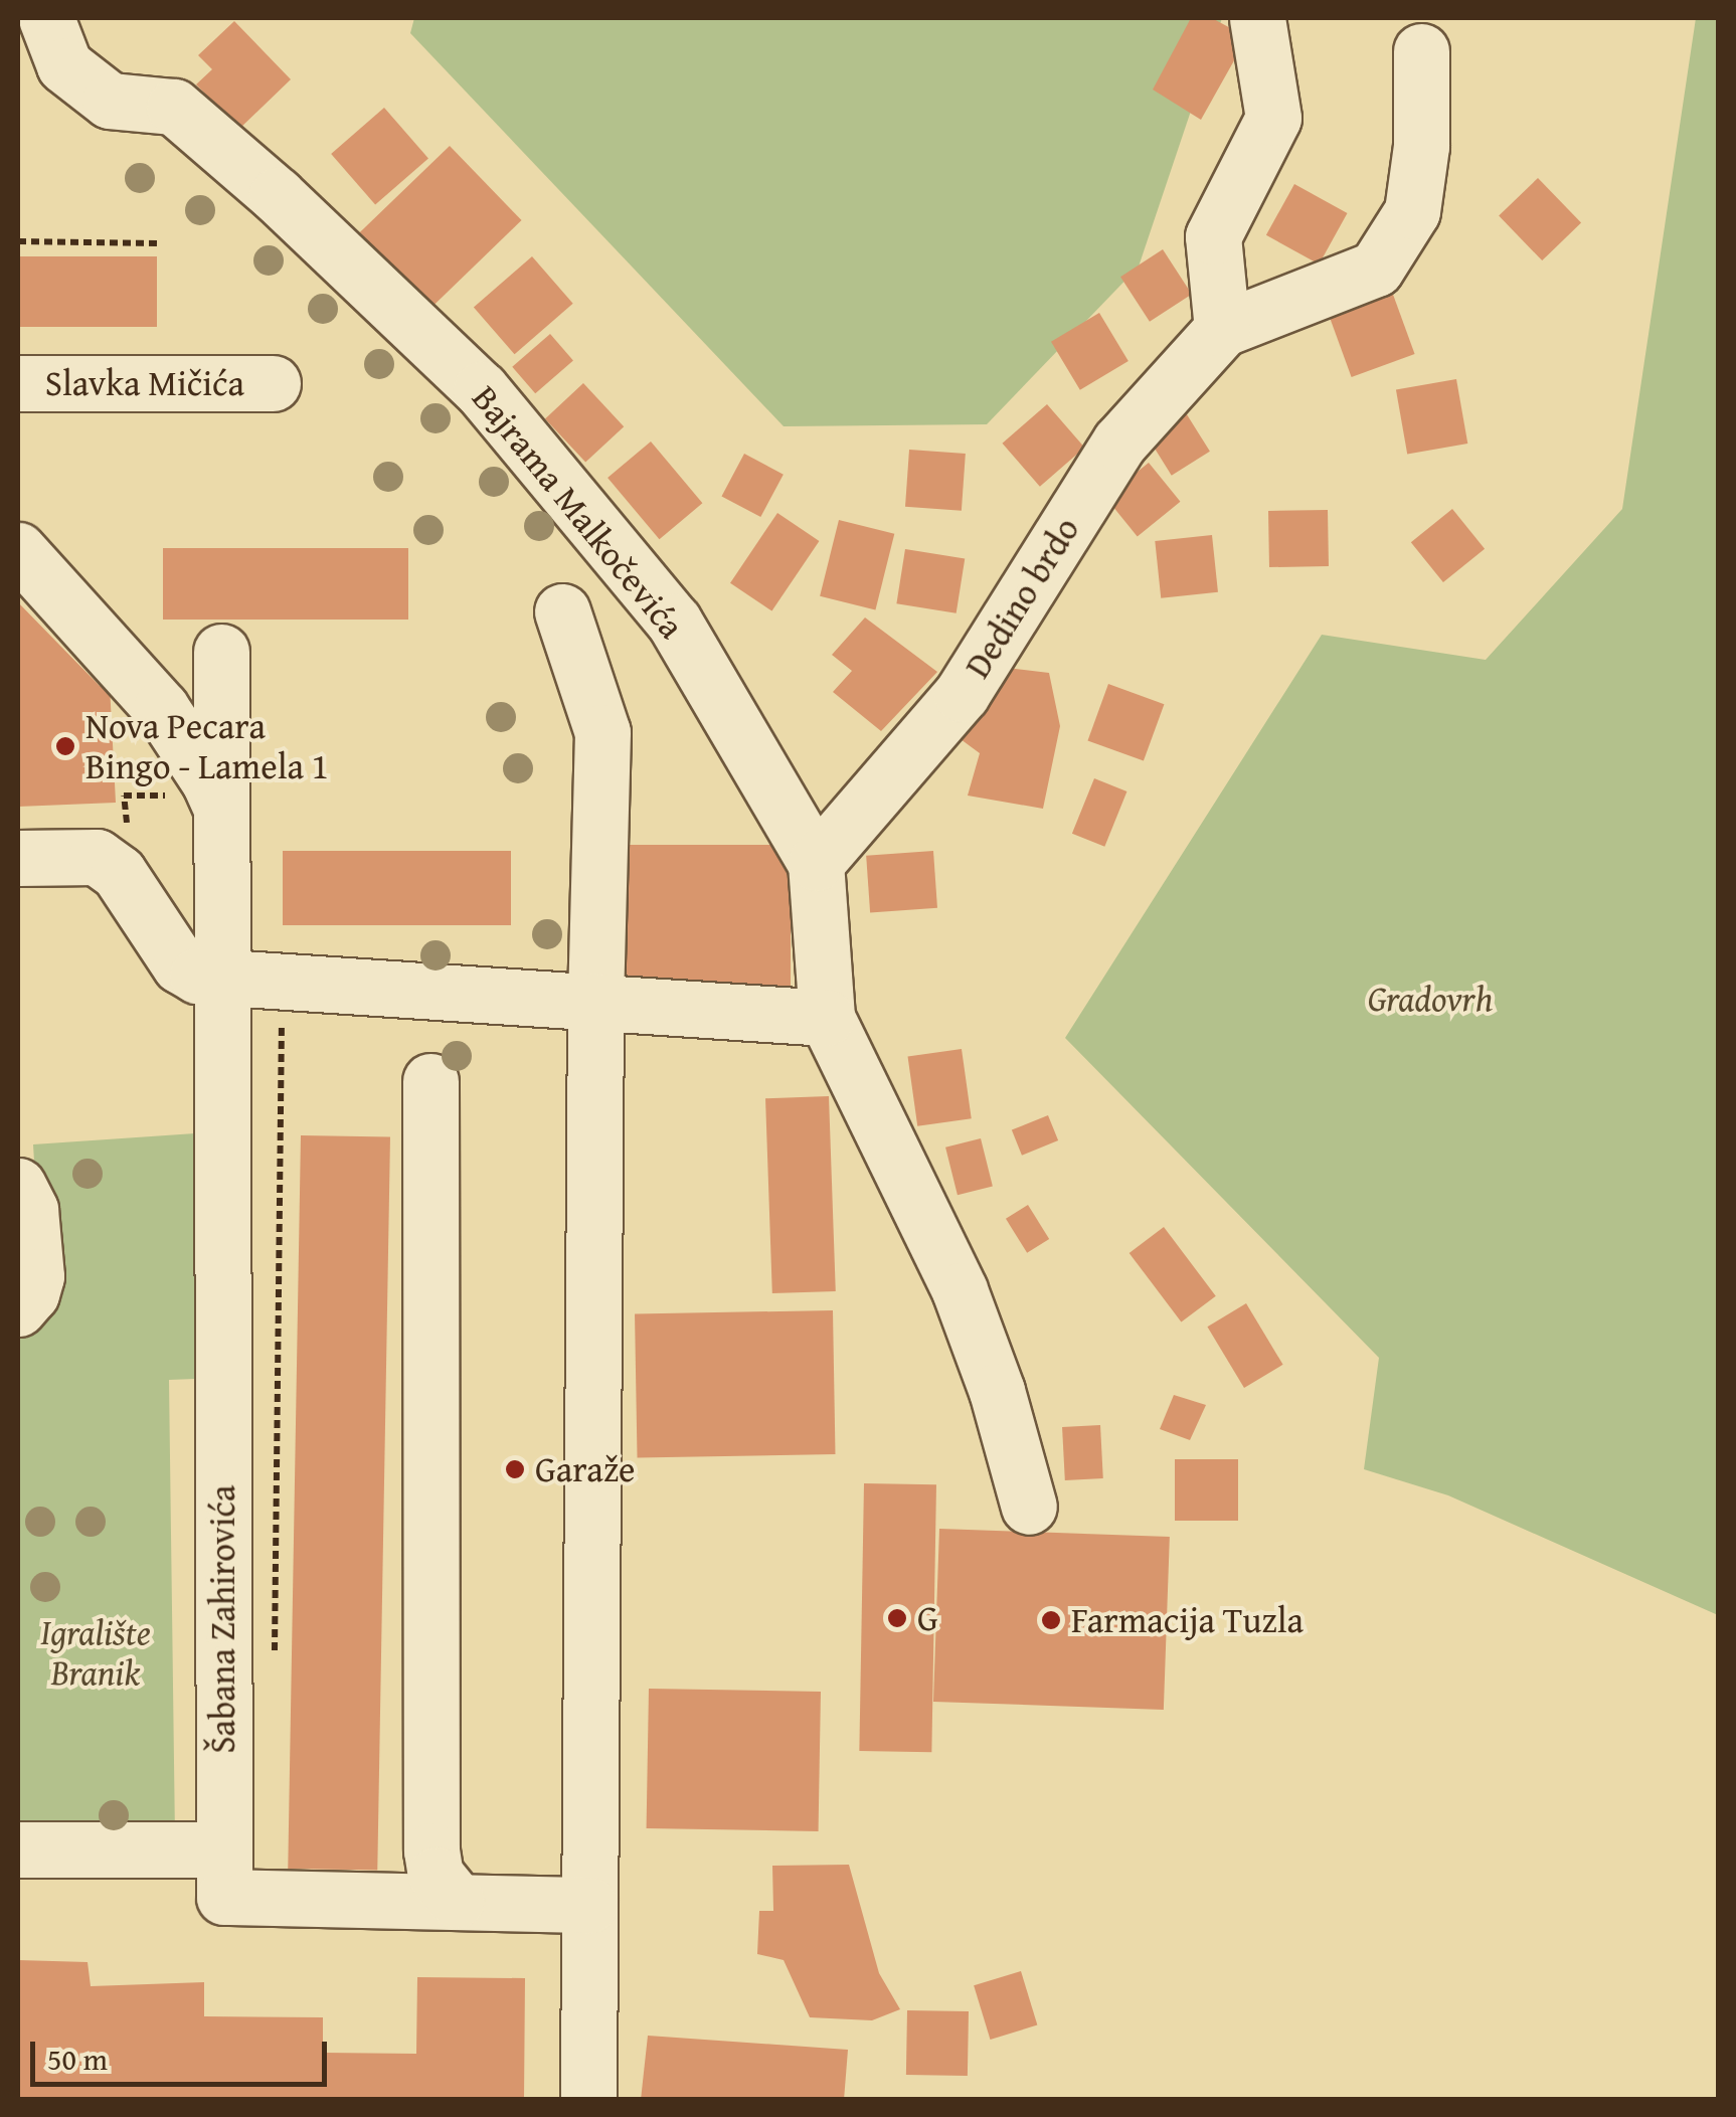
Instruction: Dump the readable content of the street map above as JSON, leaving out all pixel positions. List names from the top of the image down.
{
  "streets": {
    "street": [
      "Slavka Mičića",
      "Bajrama Malkočevića",
      "Dedino brdo",
      "Šabana Zahirovića"
    ]
  },
  "crossings": [
    ["Bajrama Malkočevića", "Dedino brdo"]
  ],
  "parks": ["Gradovrh", "Igralište Branik"],
  "places": [
    "Nova Pecara Bingo - Lamela 1",
    "Garaže",
    "G",
    "Farmacija Tuzla"
  ],
  "scale_bar": "50 m"
}
